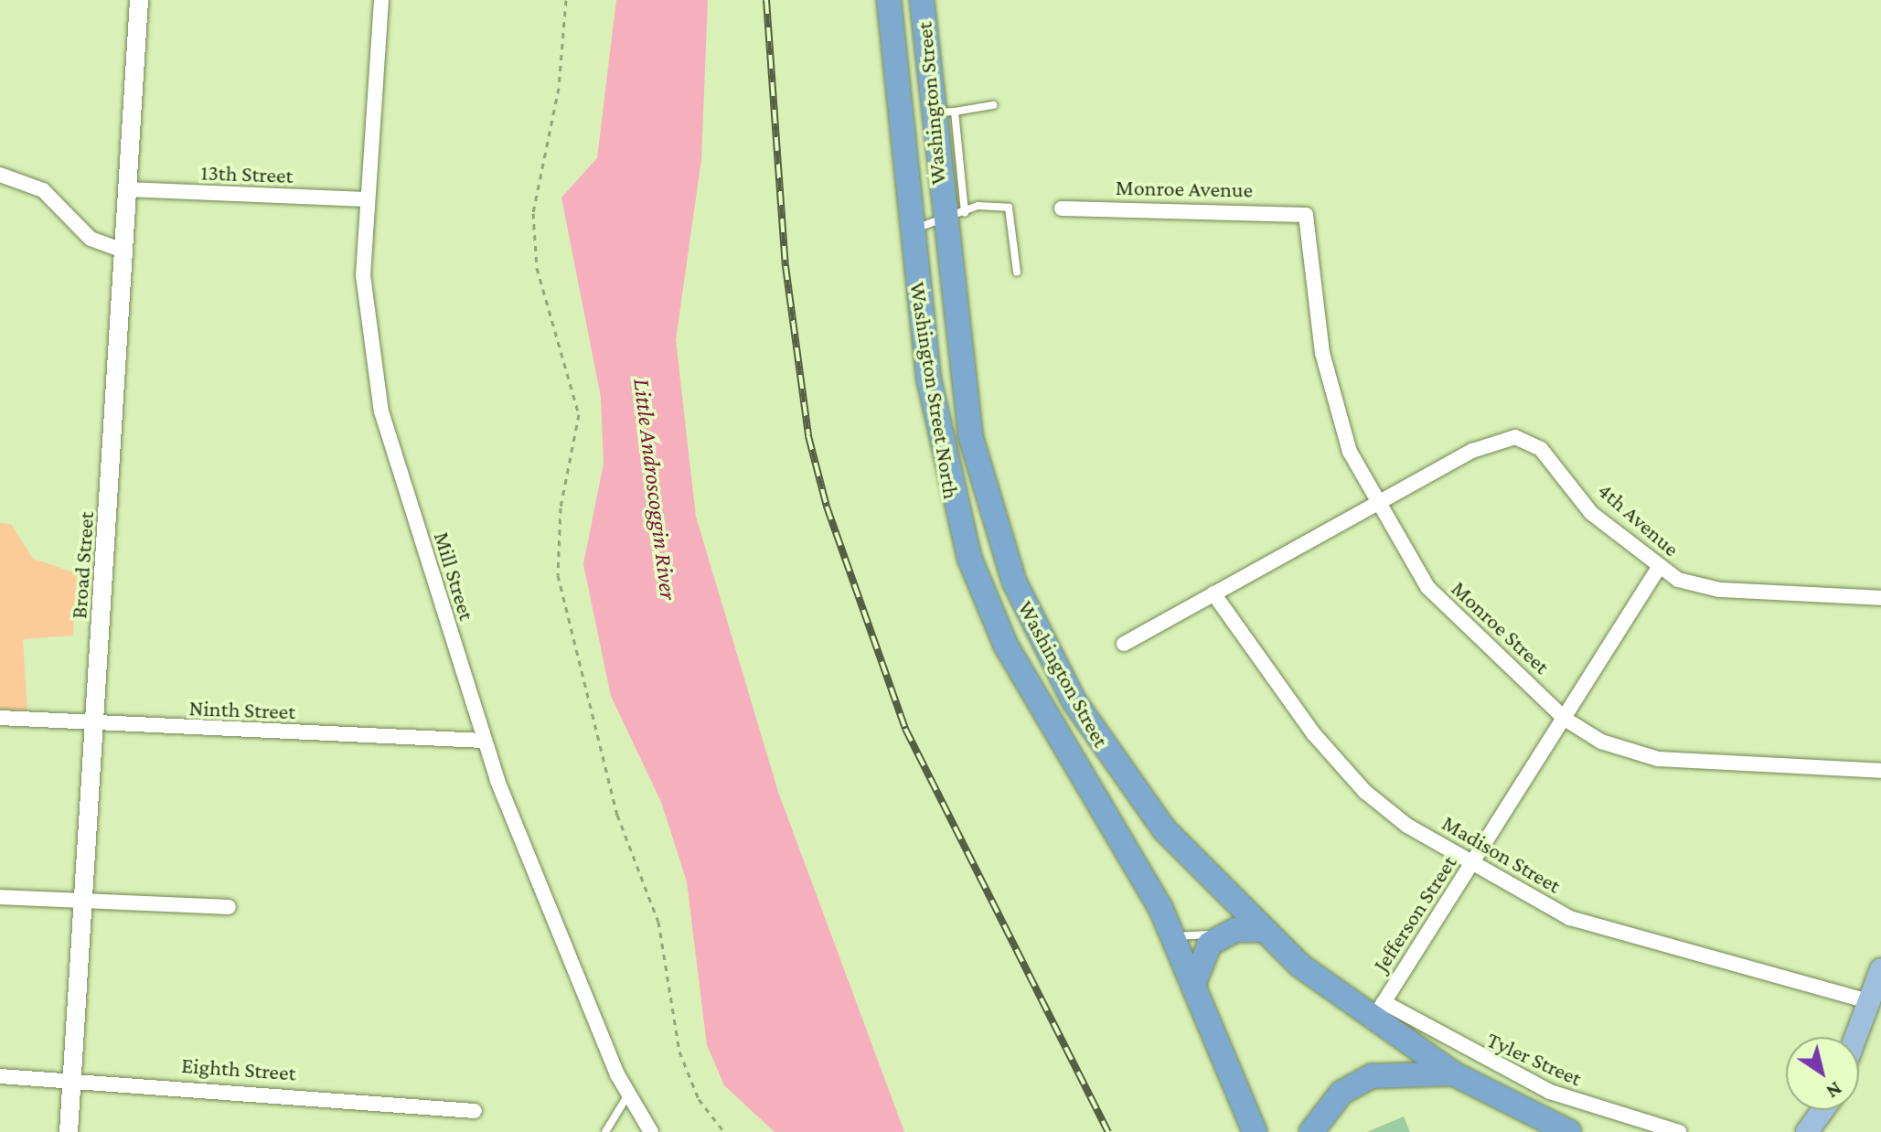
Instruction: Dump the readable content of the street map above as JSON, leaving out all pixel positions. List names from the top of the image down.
{
  "streets": {
    "highway": ["Washington Street", "Washington Street North"],
    "street": [
      "13th Street",
      "Monroe Avenue",
      "4th Avenue",
      "Broad Street",
      "Mill Street",
      "Monroe Street",
      "Ninth Street",
      "Madison Street",
      "Jefferson Street",
      "Tyler Street",
      "Eighth Street"
    ]
  },
  "crossings": [
    ["Washington Street", "Washington Street North"],
    ["Washington Street", "Jefferson Street"],
    ["Washington Street", "Tyler Street"],
    ["13th Street", "Broad Street"],
    ["13th Street", "Mill Street"],
    ["Monroe Avenue", "Monroe Street"],
    ["4th Avenue", "Monroe Street"],
    ["4th Avenue", "Jefferson Street"],
    ["Broad Street", "Ninth Street"],
    ["Broad Street", "Eighth Street"],
    ["Mill Street", "Ninth Street"],
    ["Monroe Street", "Jefferson Street"],
    ["Madison Street", "Jefferson Street"],
    ["Jefferson Street", "Tyler Street"]
  ],
  "water": ["Little Androscoggin River"],
  "north": "bottom right"
}
